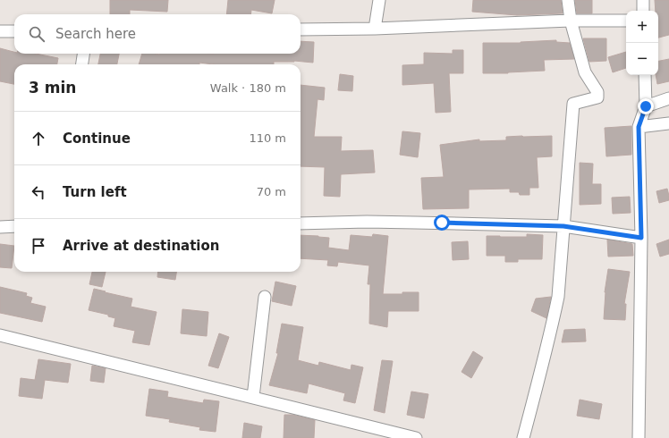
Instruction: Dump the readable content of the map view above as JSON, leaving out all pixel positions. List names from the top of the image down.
{
  "page": {
    "map_buttons": ["+", "−"],
    "search": "Search here",
    "heading": ["3 min", "Walk · 180 m"],
    "list": [
      ["Continue", "110 m"],
      ["Turn left", "70 m"],
      "Arrive at destination"
    ]
  }
}
